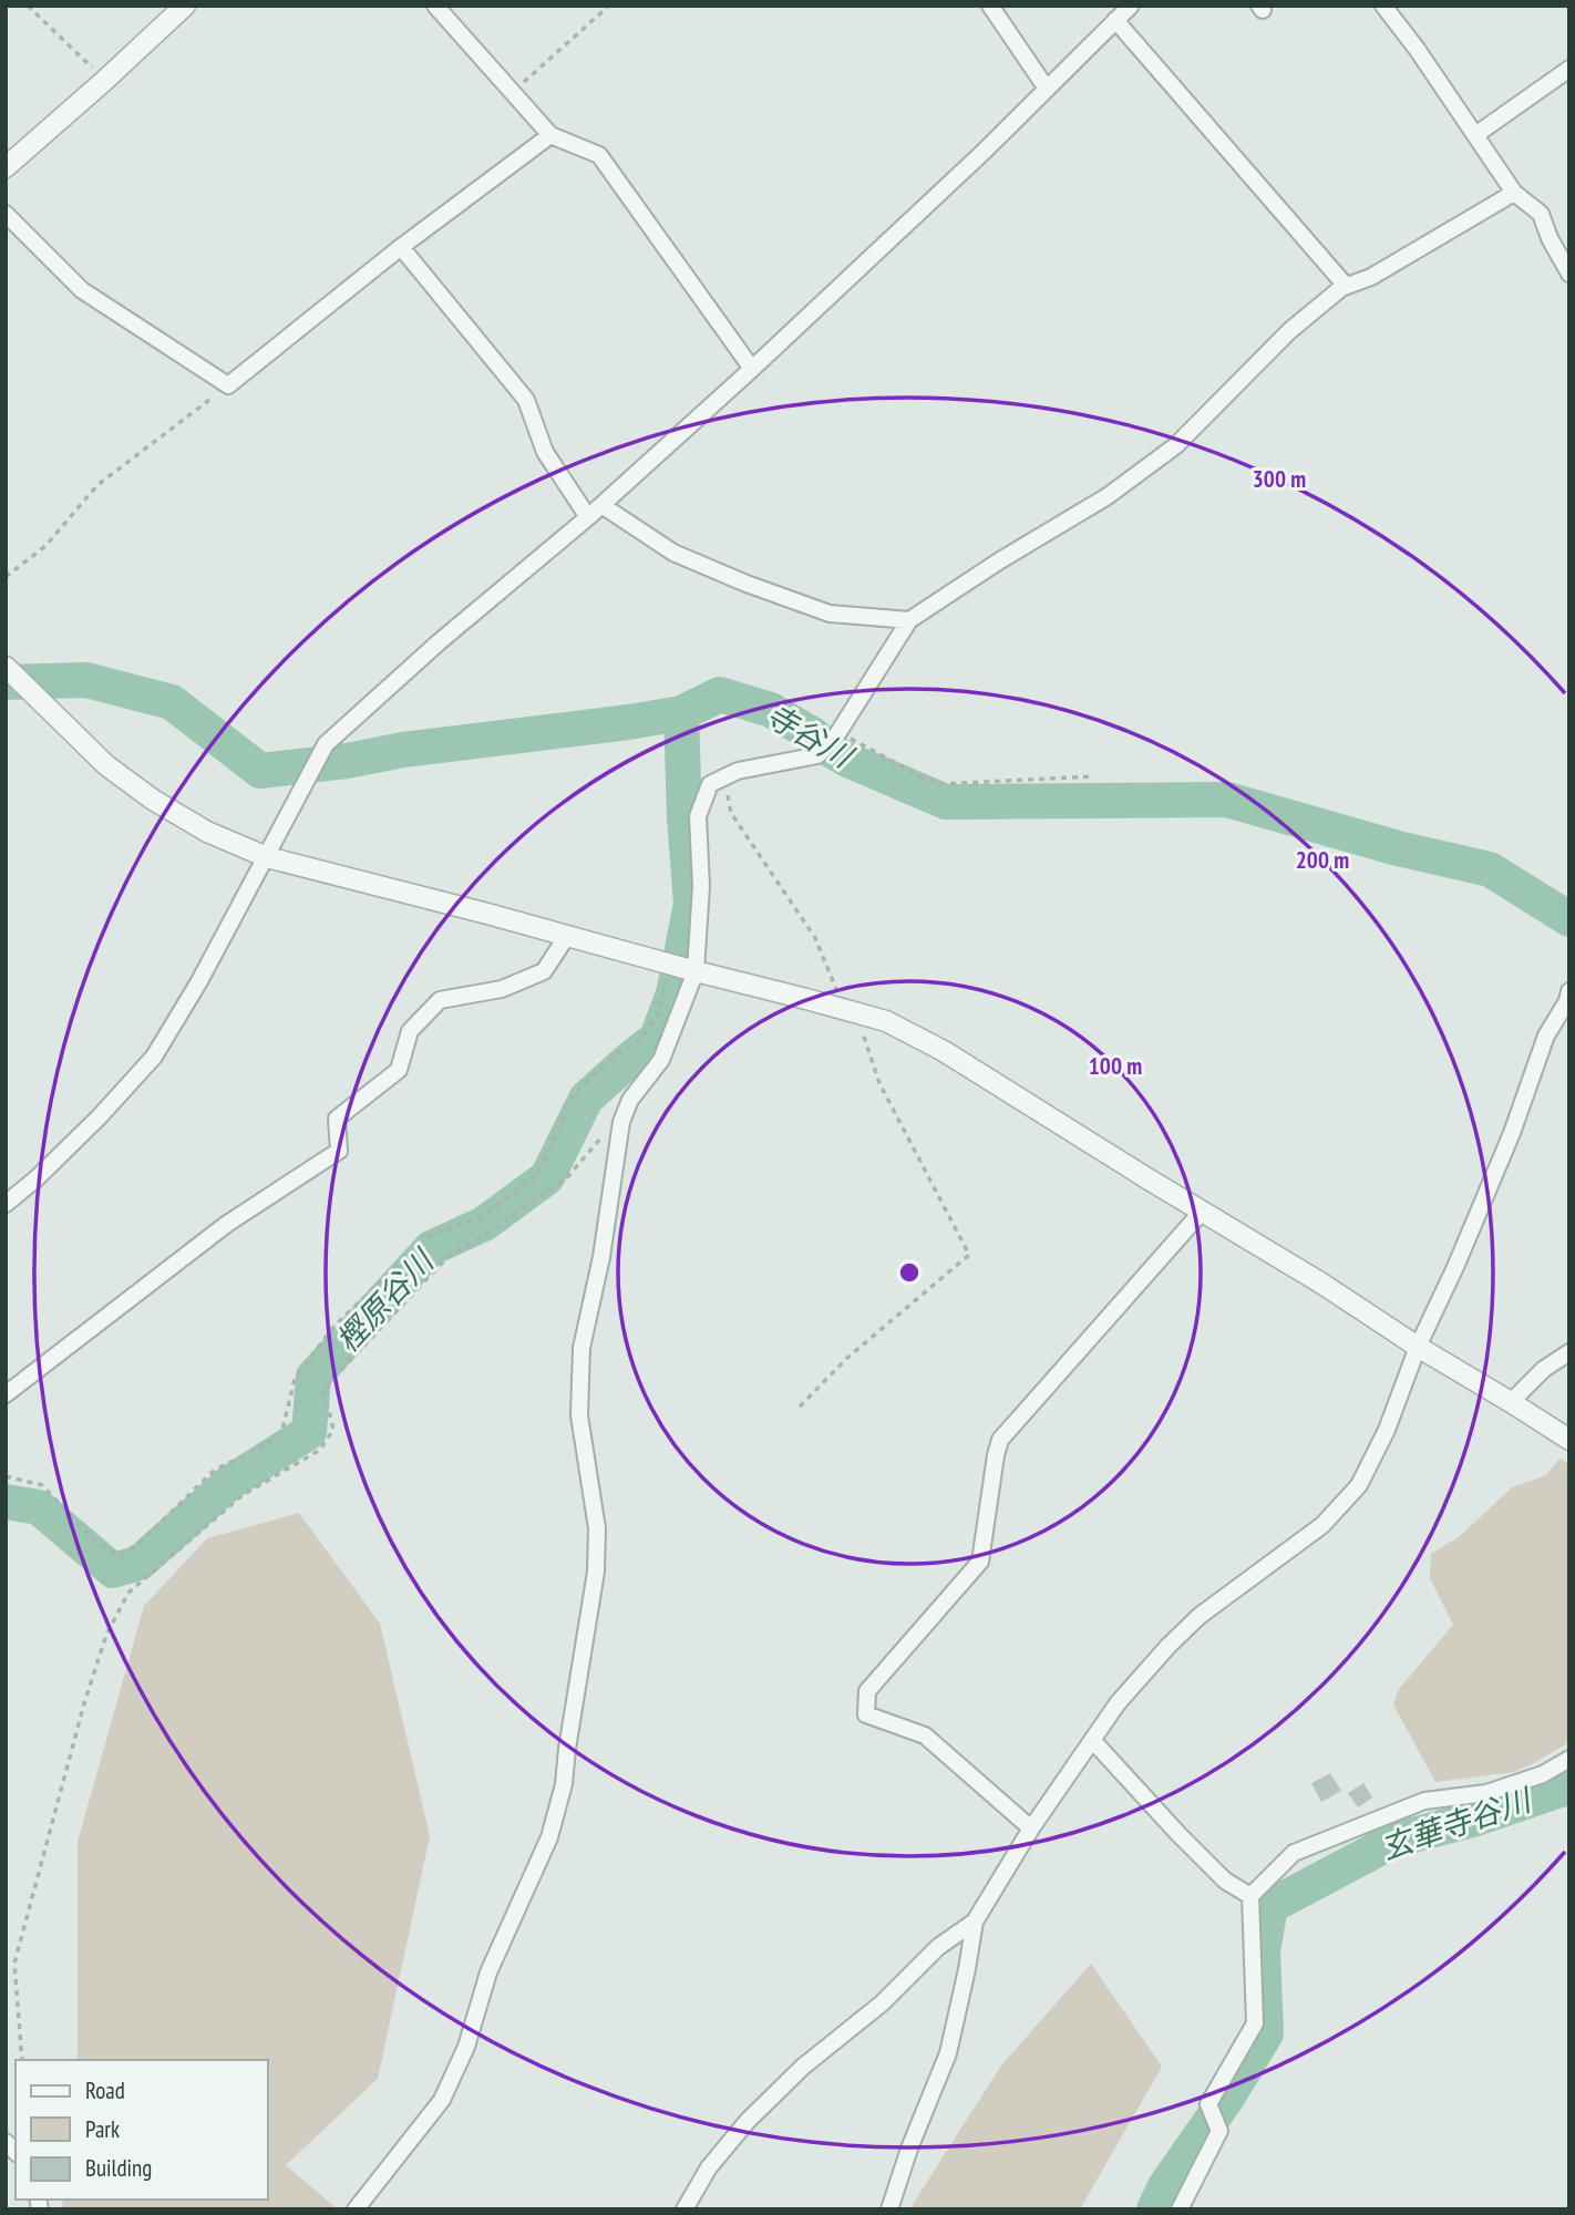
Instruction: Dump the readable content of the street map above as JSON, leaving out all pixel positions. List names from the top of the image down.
{
  "water": ["寺谷川", "樫原谷川", "玄華寺谷川"],
  "legend": ["Road", "Park", "Building"],
  "rings": ["300 m", "200 m", "100 m"]
}
